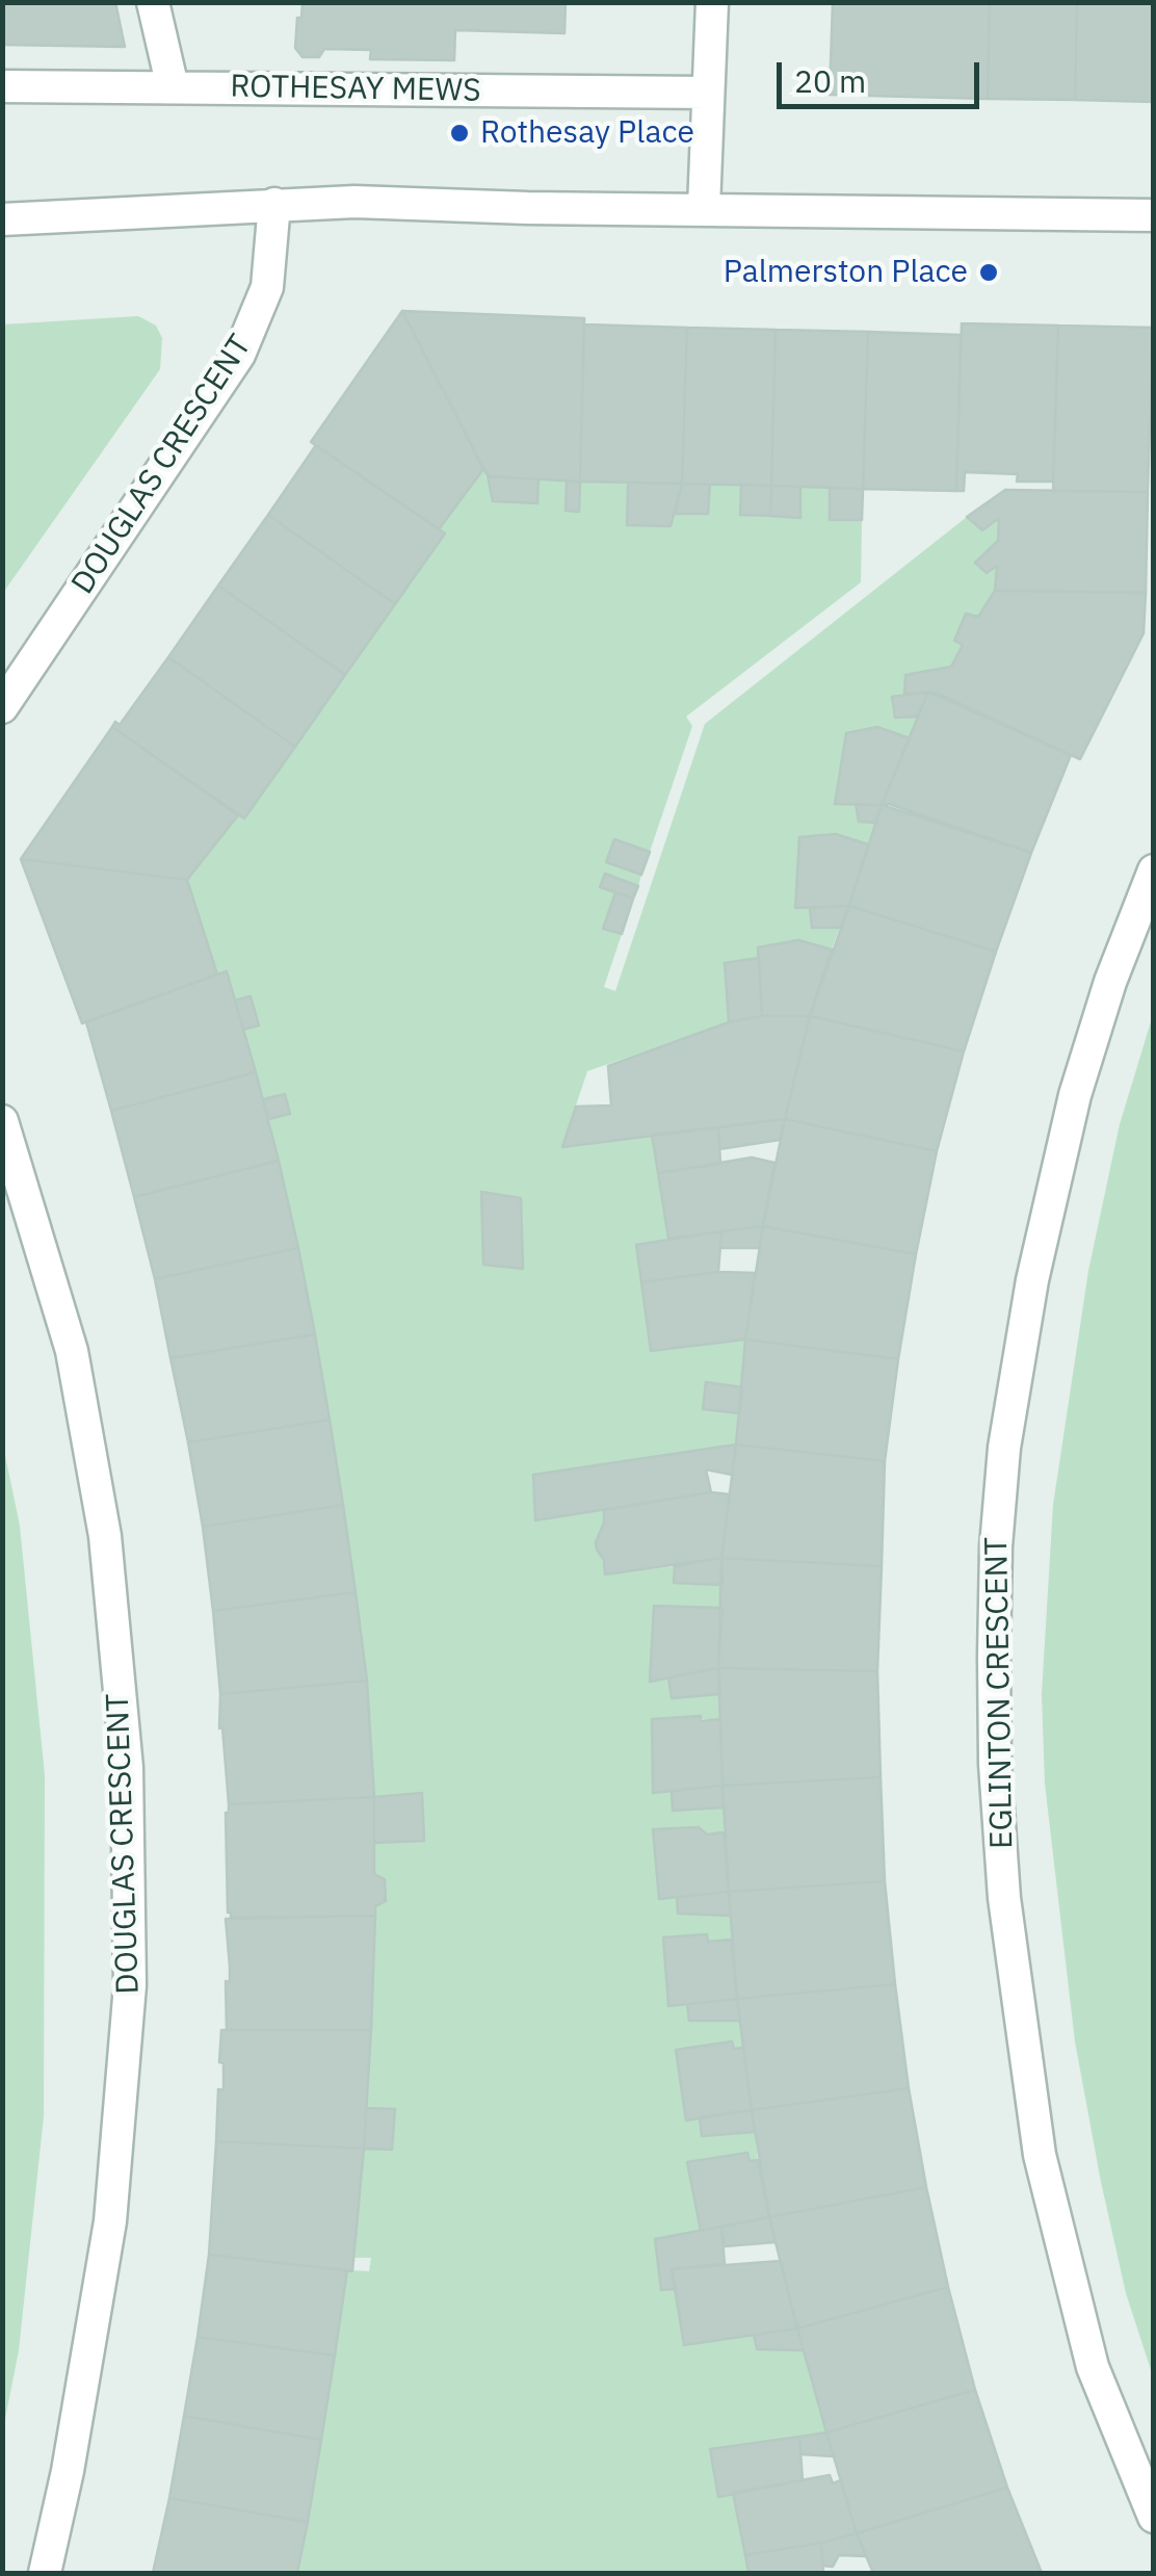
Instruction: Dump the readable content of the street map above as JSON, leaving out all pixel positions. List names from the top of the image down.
{
  "streets": {
    "street": ["ROTHESAY MEWS", "DOUGLAS CRESCENT", "EGLINTON CRESCENT"]
  },
  "places": ["Rothesay Place", "Palmerston Place"],
  "scale_bar": "20 m"
}
